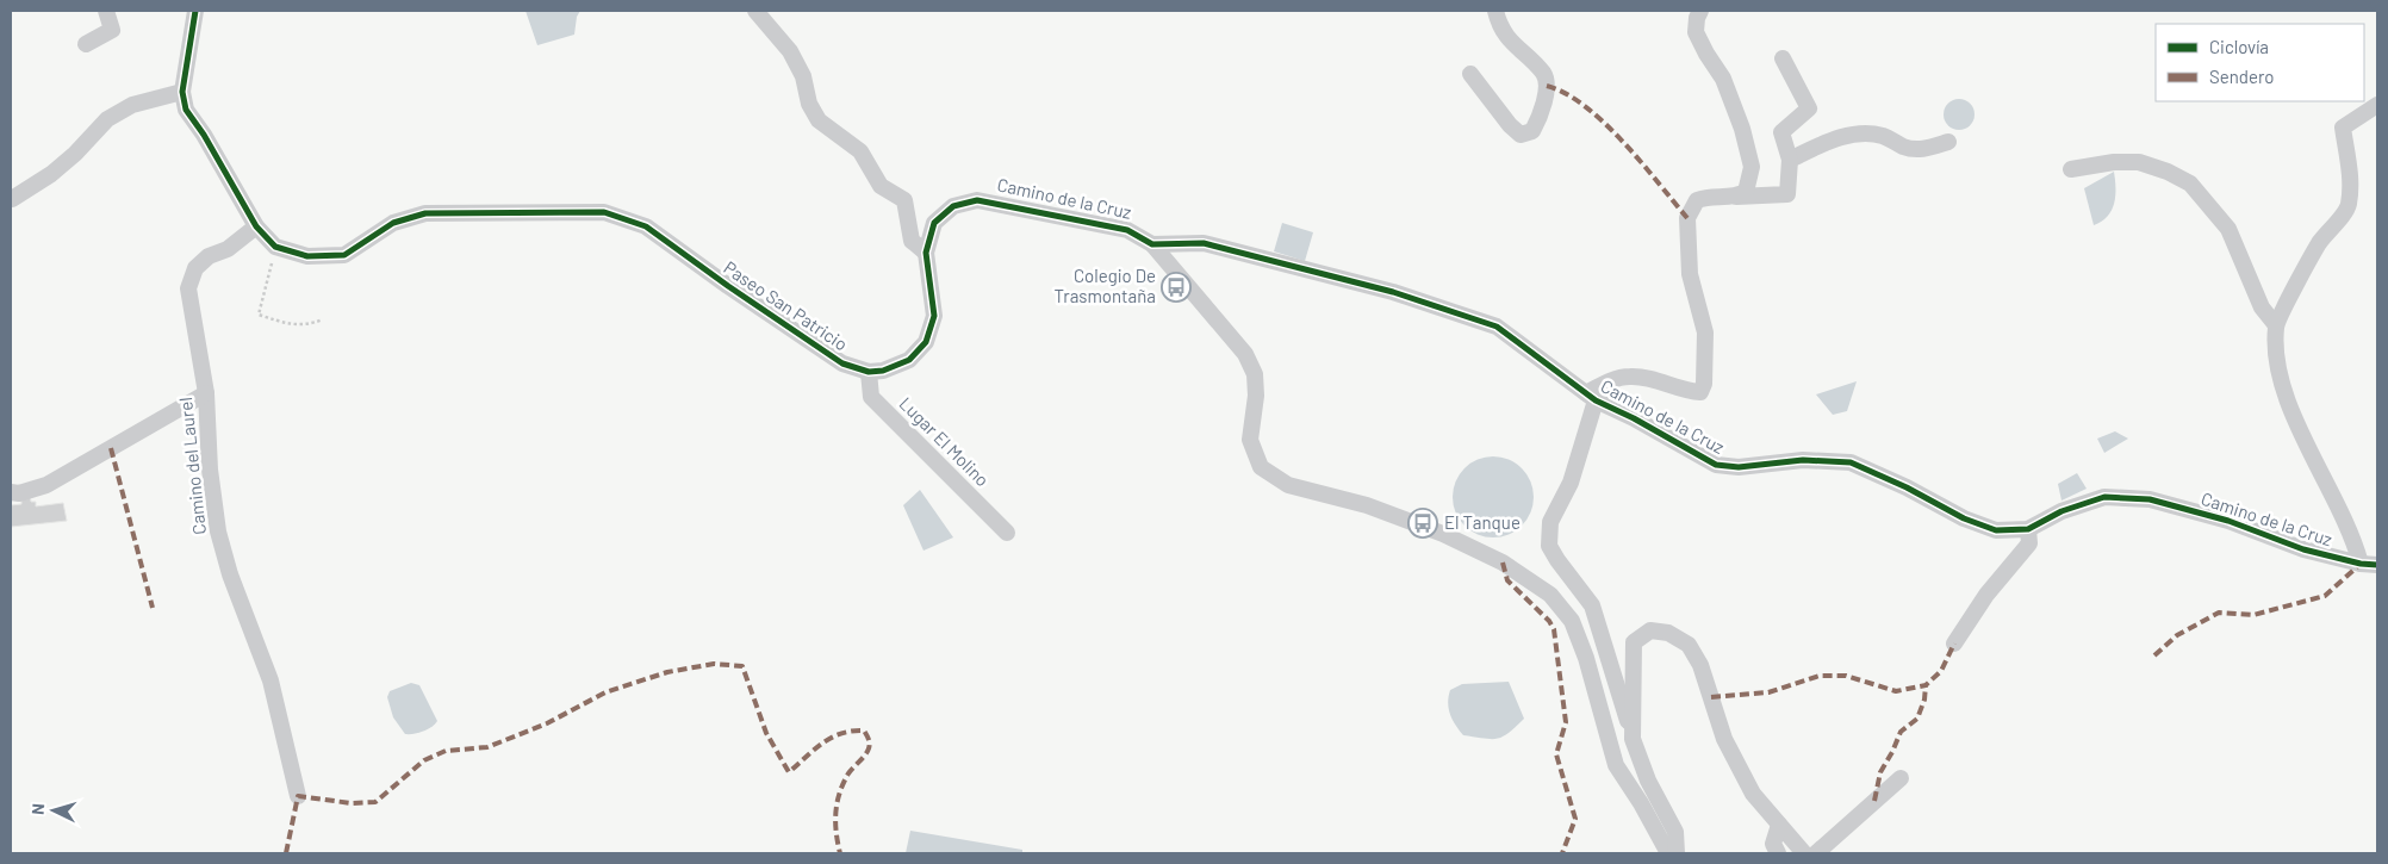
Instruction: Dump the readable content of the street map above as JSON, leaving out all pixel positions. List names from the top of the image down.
{
  "streets": {
    "street": [
      "Camino de la Cruz",
      "Paseo San Patricio",
      "Lugar El Molino",
      "Camino del Laurel"
    ]
  },
  "crossings": [
    ["Paseo San Patricio", "Lugar El Molino"]
  ],
  "places": {
    "bus stop": ["Colegio De Trasmontaña", "El Tanque"]
  },
  "legend": ["Ciclovía", "Sendero"],
  "north": "left"
}
